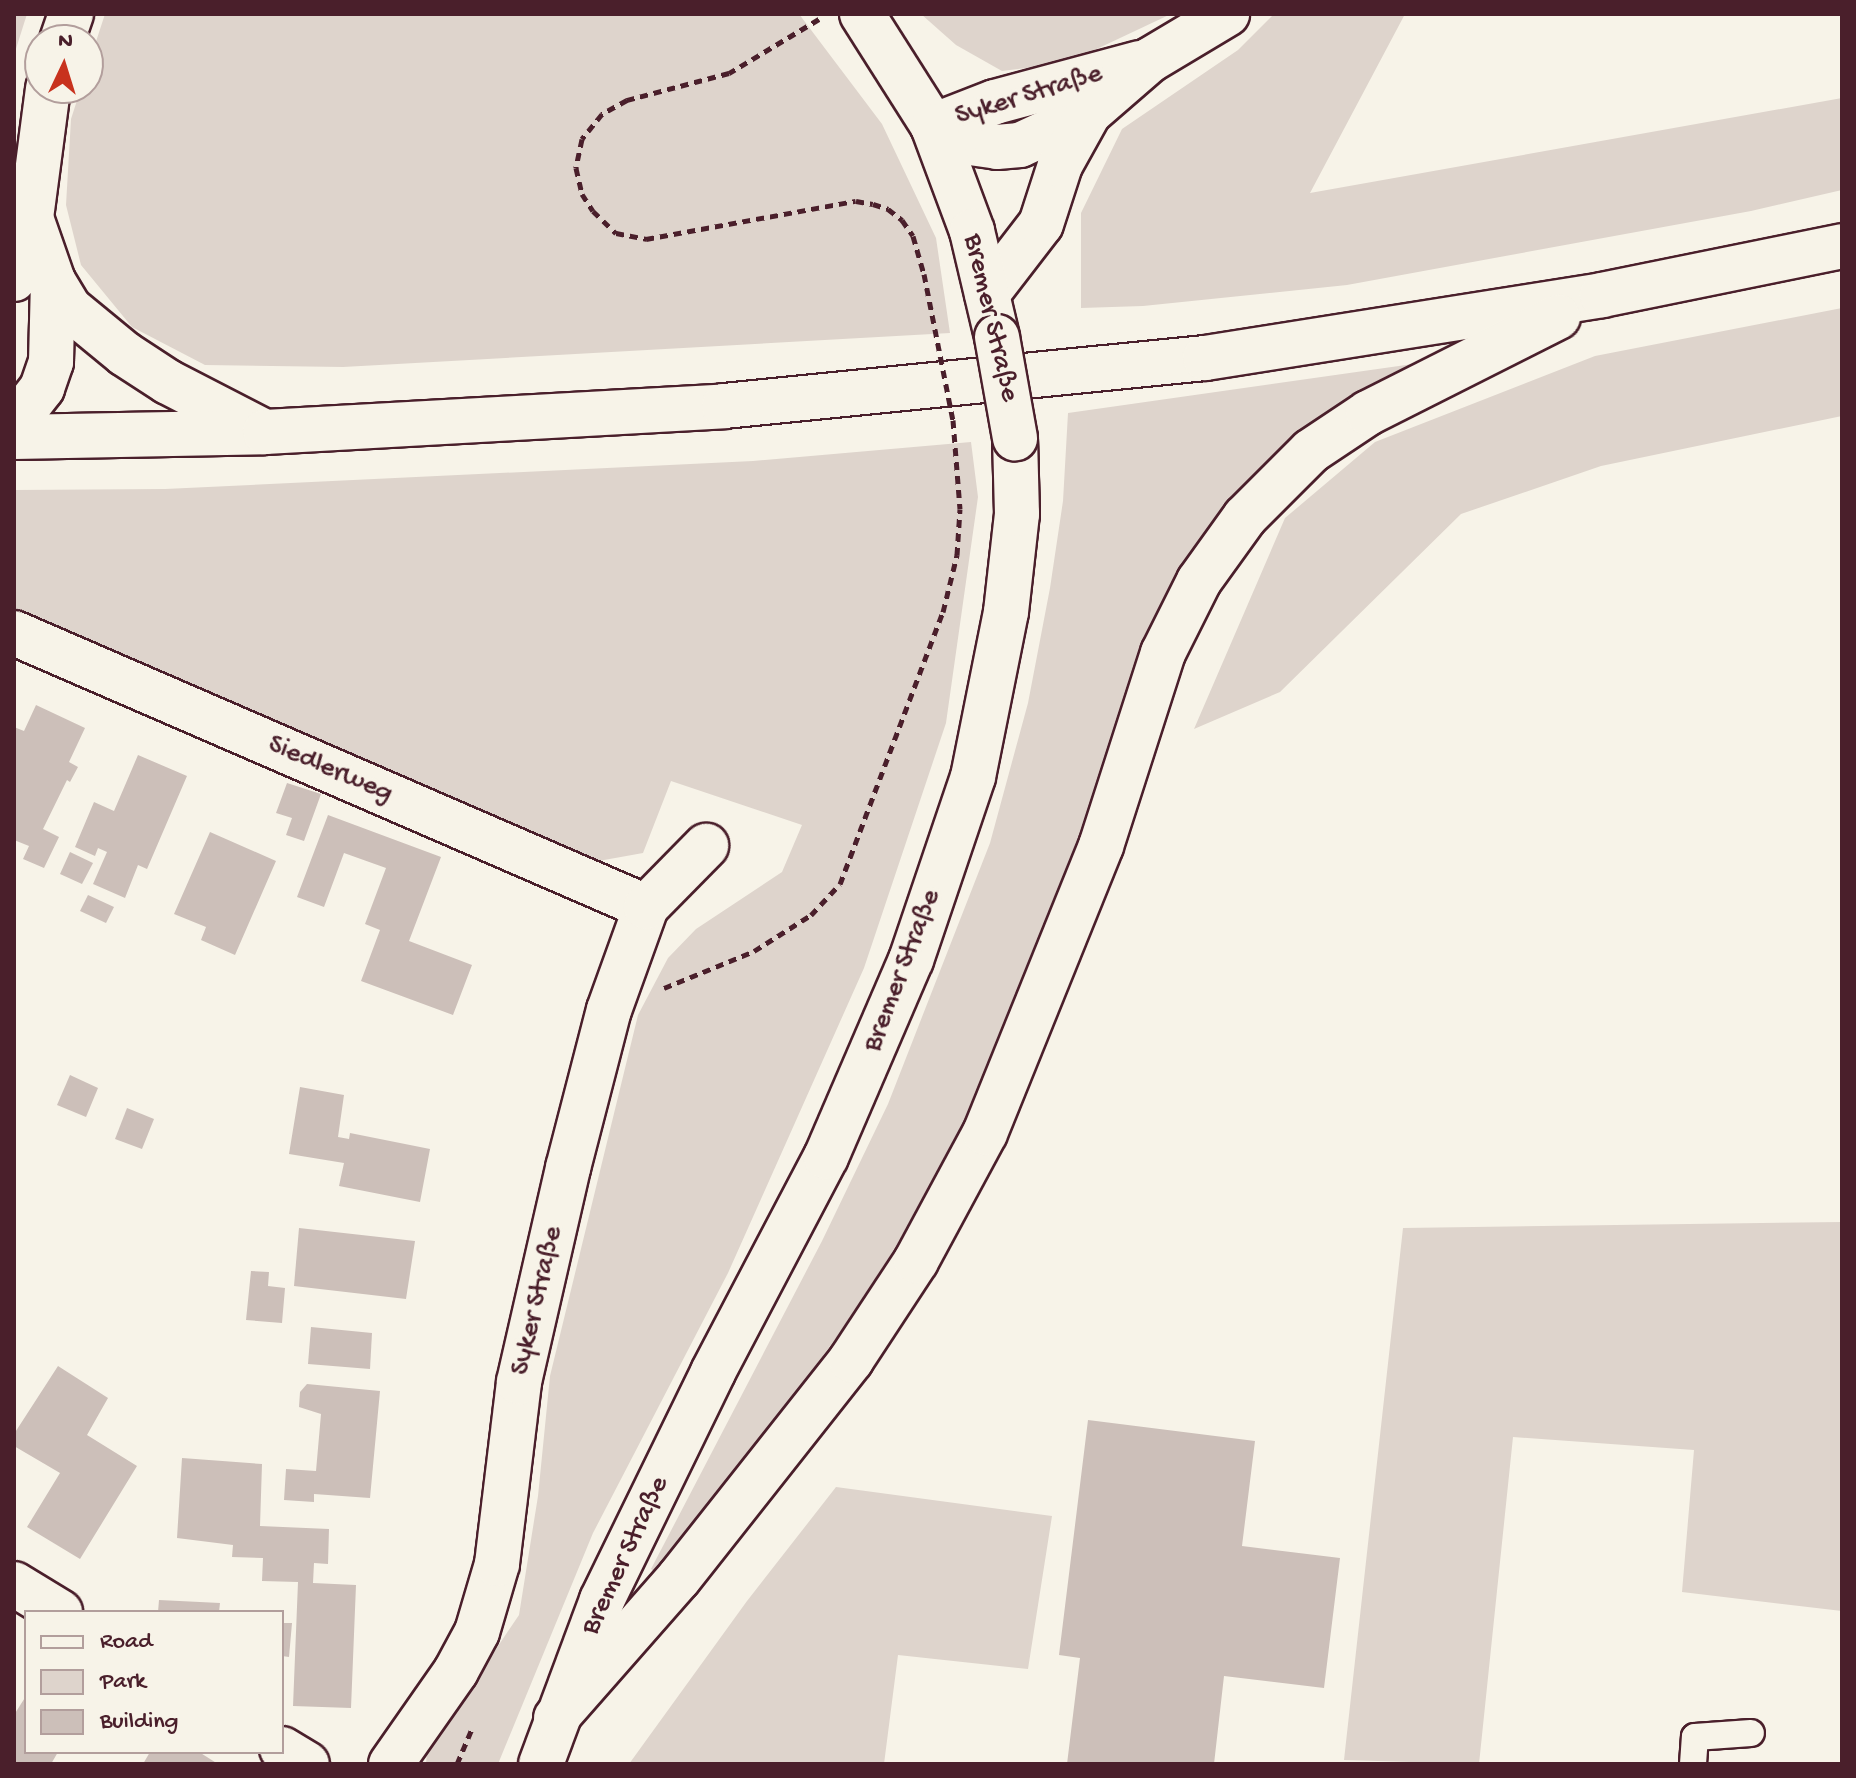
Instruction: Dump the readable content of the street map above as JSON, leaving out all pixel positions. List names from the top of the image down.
{
  "streets": {
    "main road": ["Syker Straße", "Bremer Straße", "Siedlerweg"]
  },
  "crossings": [
    ["Syker Straße", "Bremer Straße"],
    ["Syker Straße", "Siedlerweg"]
  ],
  "legend": ["Road", "Park", "Building"],
  "north": "top"
}
